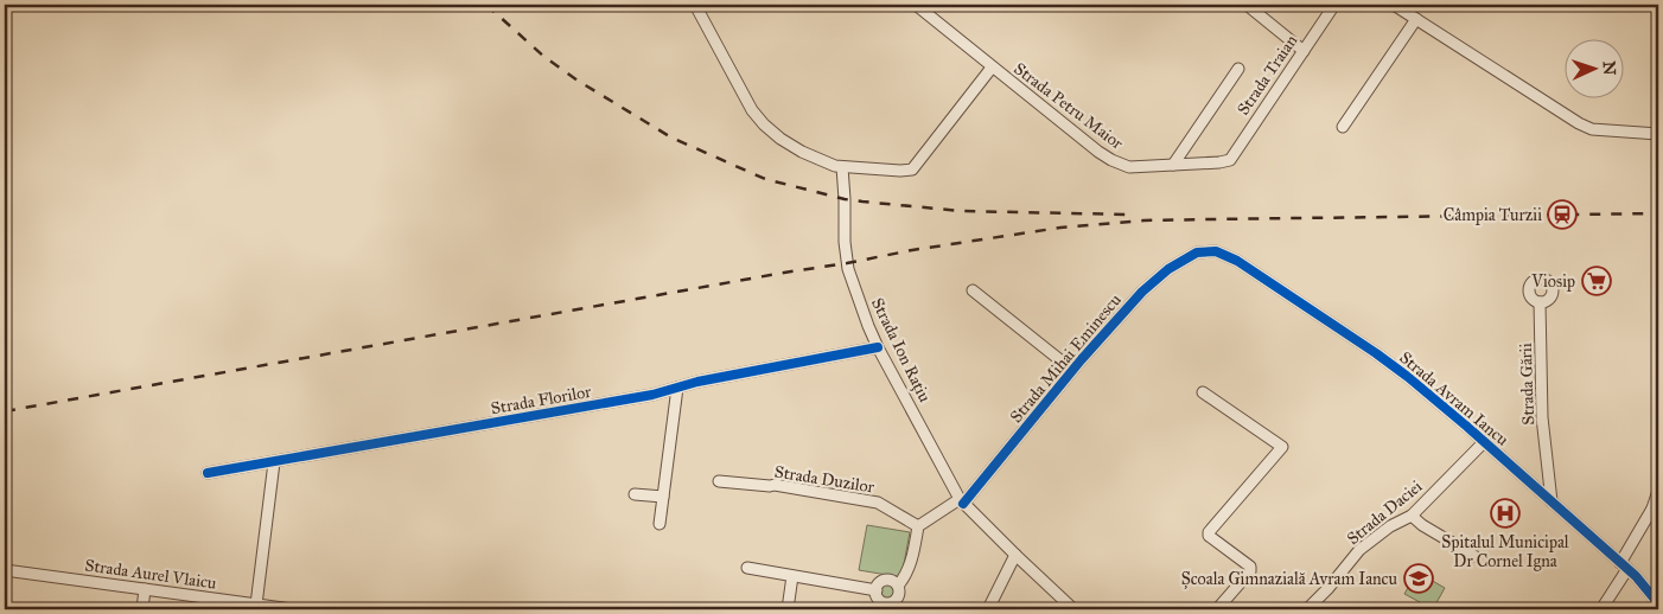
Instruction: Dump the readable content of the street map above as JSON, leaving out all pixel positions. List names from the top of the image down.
{
  "streets": {
    "street": [
      "Strada Traian",
      "Strada Petru Maior",
      "Strada Ion Rațiu",
      "Strada Mihai Eminescu",
      "Strada Gării",
      "Strada Avram Iancu",
      "Strada Florilor",
      "Strada Duzilor",
      "Strada Daciei",
      "Strada Aurel Vlaicu"
    ]
  },
  "crossings": [
    ["Strada Traian", "Strada Petru Maior"],
    ["Strada Ion Rațiu", "Strada Mihai Eminescu"],
    ["Strada Ion Rațiu", "Strada Florilor"],
    ["Strada Mihai Eminescu", "Strada Avram Iancu"],
    ["Strada Mihai Eminescu", "Strada Duzilor"],
    ["Strada Gării", "Strada Avram Iancu"],
    ["Strada Avram Iancu", "Strada Daciei"]
  ],
  "places": {
    "station": ["Câmpia Turzii"],
    "supermarket": ["Viosip"],
    "hospital": ["Spitalul Municipal Dr Cornel Igna"],
    "school or university": ["Școala Gimnazială Avram Iancu"]
  },
  "north": "right"
}
